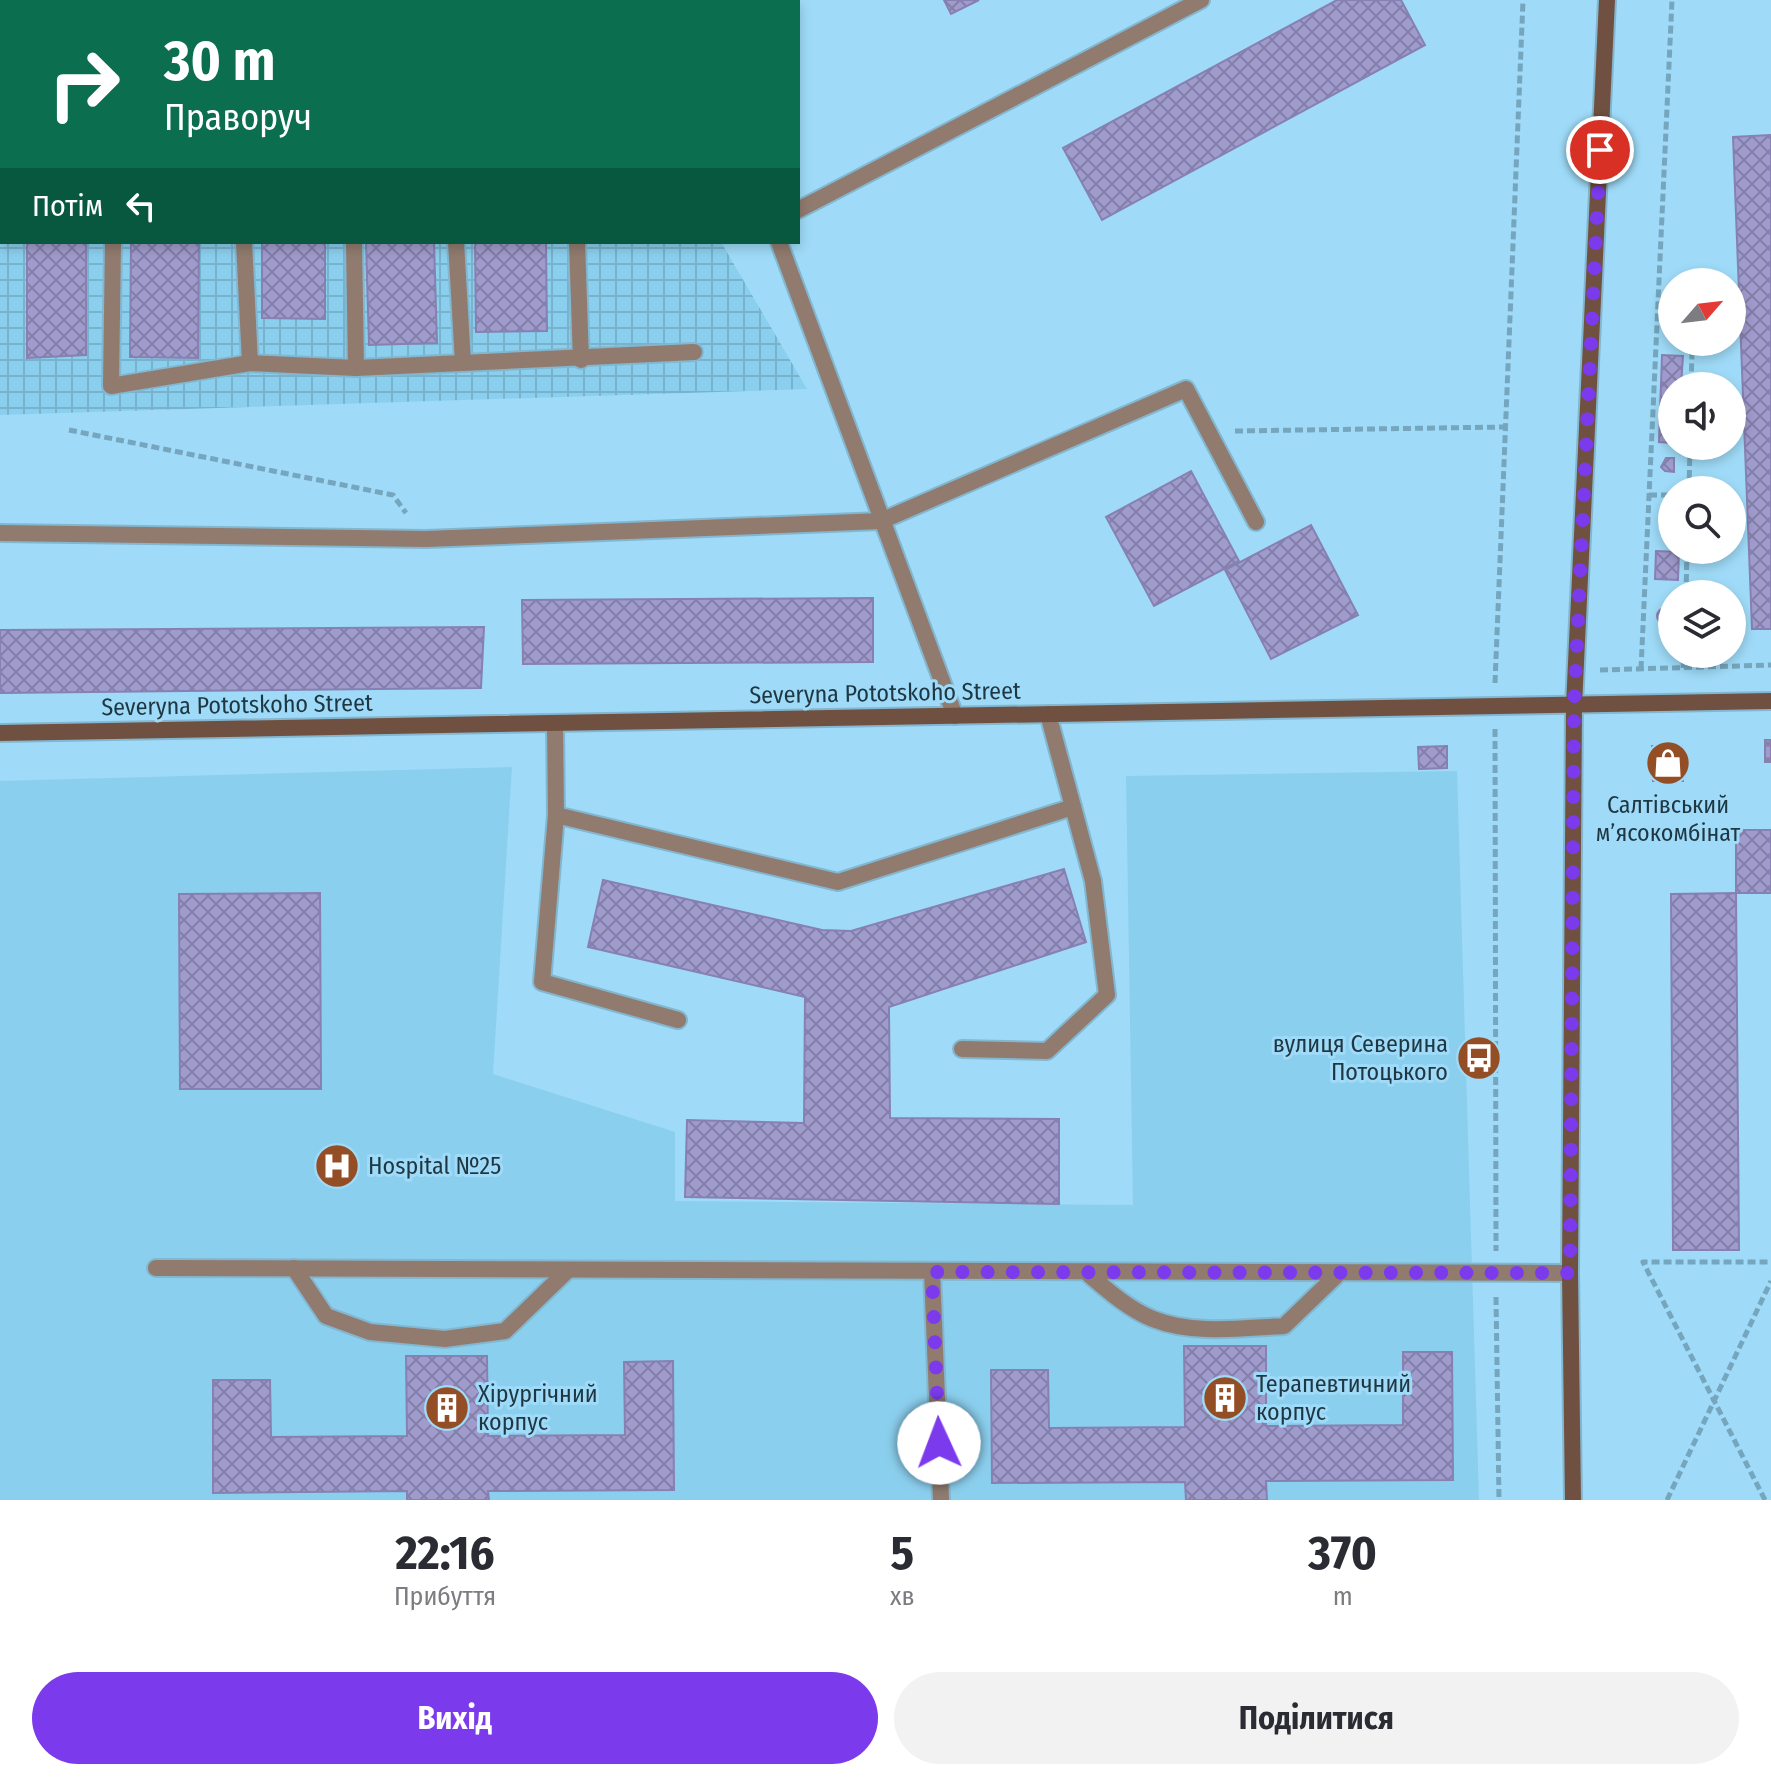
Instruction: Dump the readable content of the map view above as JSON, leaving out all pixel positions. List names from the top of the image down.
{
  "streets": {
    "street": ["Severyna Pototskoho Street"]
  },
  "places": {
    "shop": ["Салтівський мʼясокомбінат"],
    "bus stop": ["вулиця Северина Потоцького"],
    "hospital": ["Hospital №25"],
    "building": ["Терапевтичний корпус", "Хірургічний корпус"]
  },
  "north": "top right",
  "page": {
    "turn": ["30 m", "Праворуч"],
    "then": "Потім",
    "eta": [
      "22:16",
      "Прибуття",
      "5",
      "хв",
      "370",
      "m"
    ],
    "buttons": ["Вихід", "Поділитися"]
  }
}
